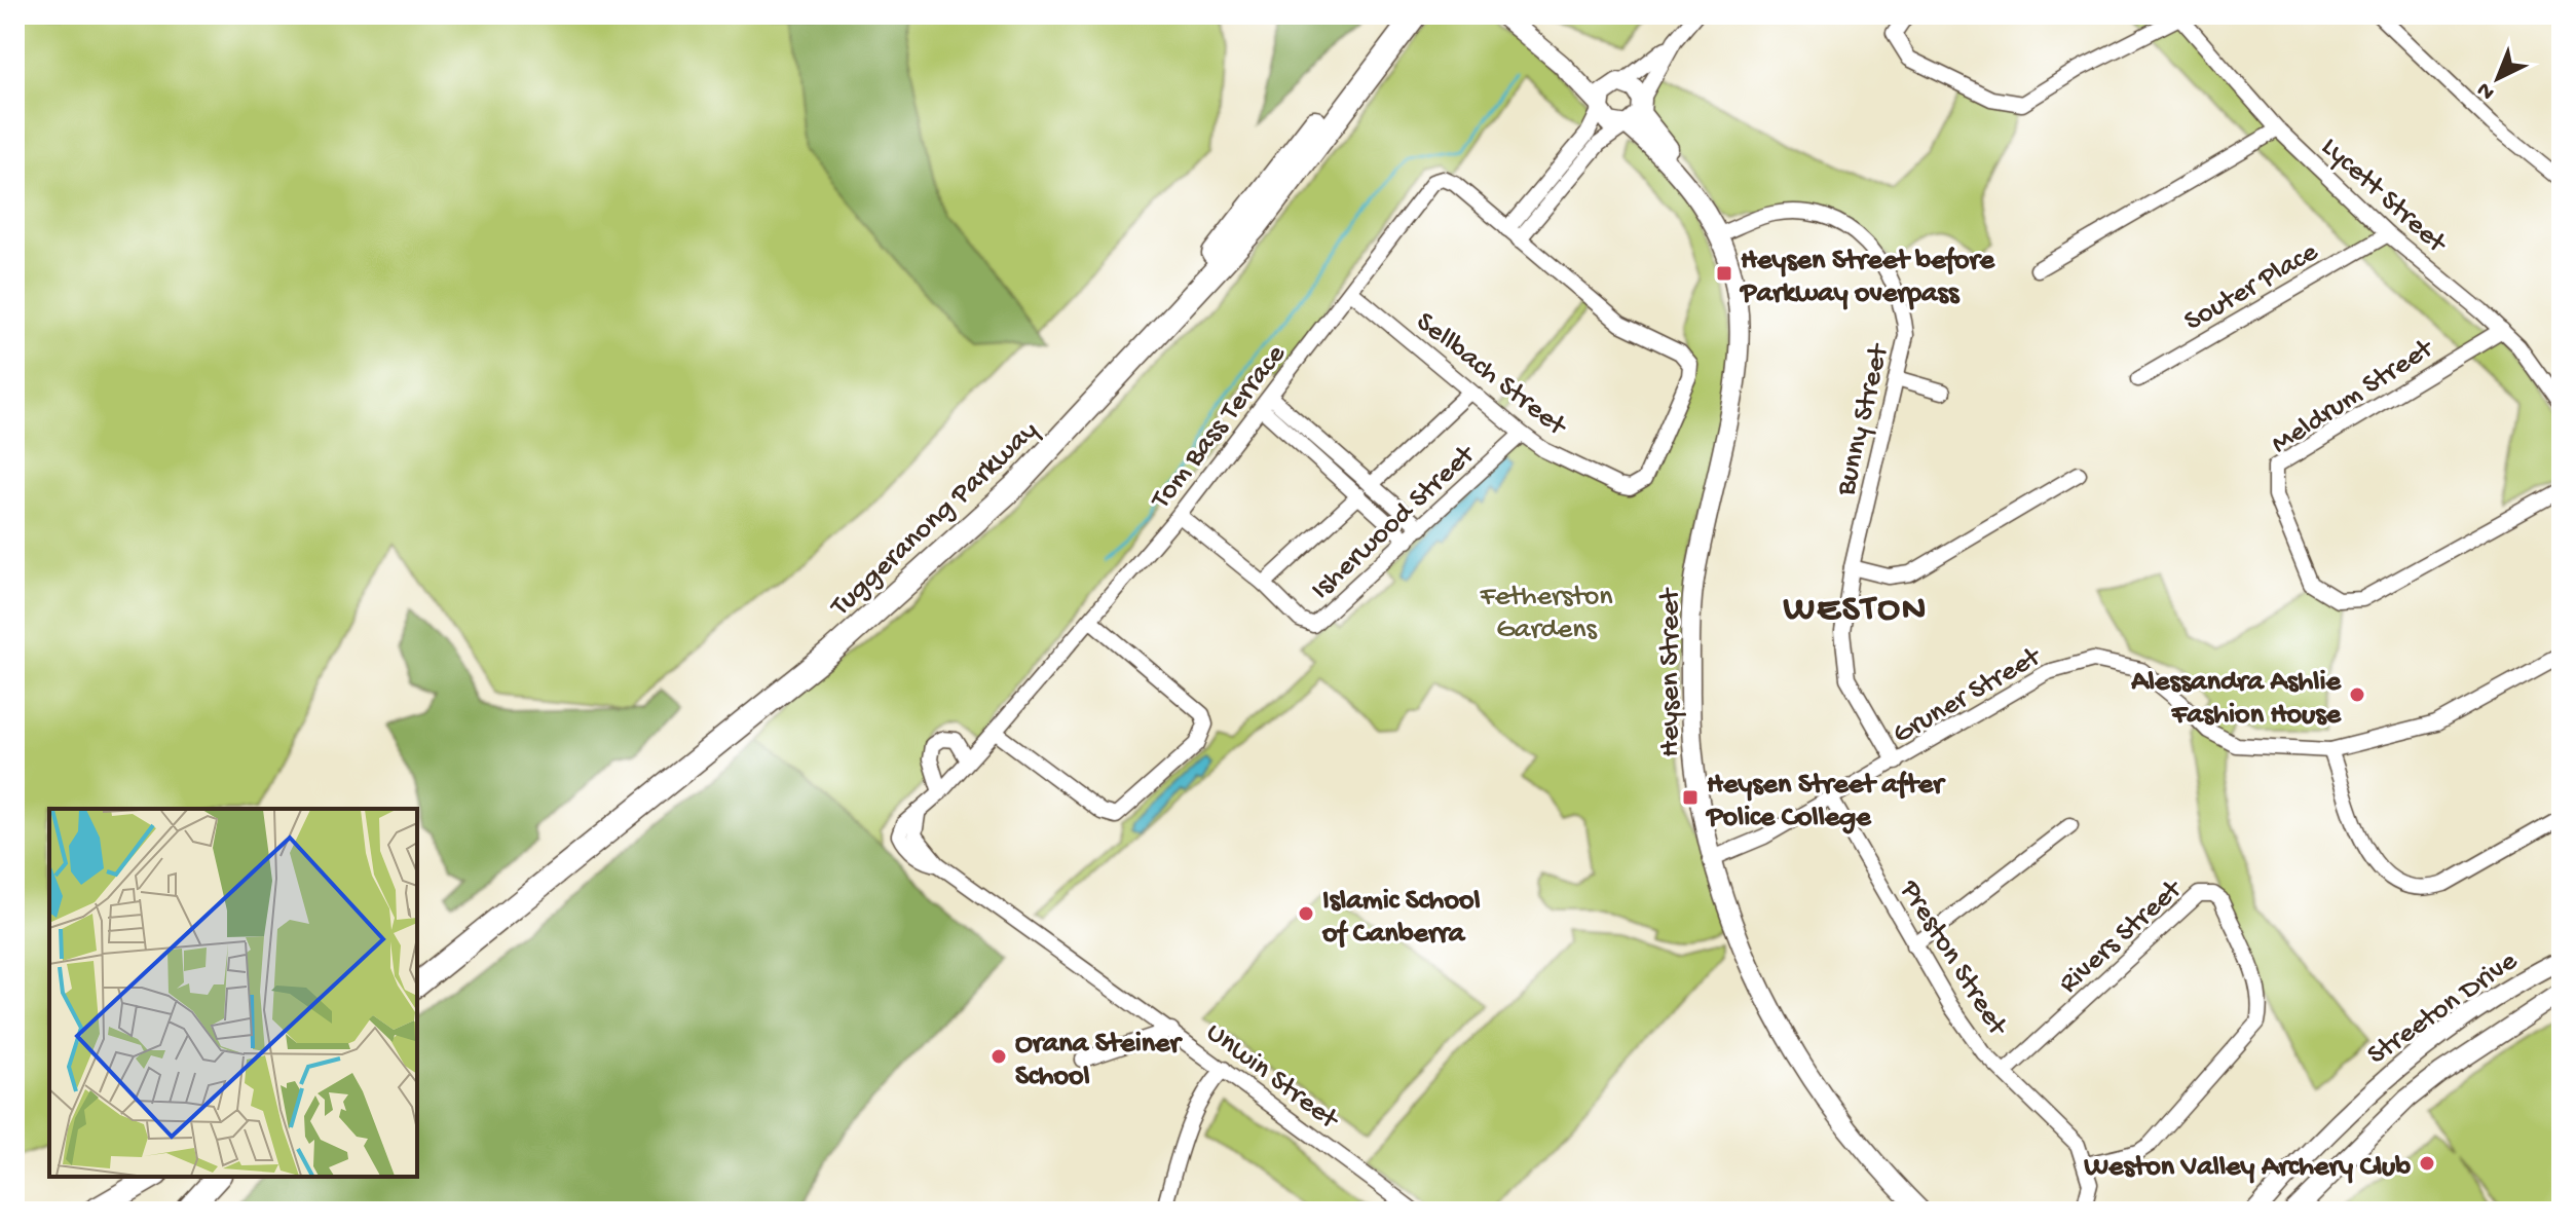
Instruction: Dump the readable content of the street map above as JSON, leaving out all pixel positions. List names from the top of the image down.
{
  "streets": {
    "highway": ["Tuggeranong Parkway"],
    "main road": ["Heysen Street", "Streeton Drive"],
    "street": [
      "Lycett Street",
      "Souter Place",
      "Sellbach Street",
      "Meldrum Street",
      "Bunny Street",
      "Tom Bass Terrace",
      "Isherwood Street",
      "Gruner Street",
      "Rivers Street",
      "Preston Street",
      "Unwin Street"
    ]
  },
  "crossings": [
    ["Lycett Street", "Souter Place"],
    ["Lycett Street", "Meldrum Street"],
    ["Sellbach Street", "Tom Bass Terrace"],
    ["Sellbach Street", "Isherwood Street"],
    ["Bunny Street", "Heysen Street"],
    ["Bunny Street", "Gruner Street"],
    ["Tom Bass Terrace", "Isherwood Street"],
    ["Tom Bass Terrace", "Unwin Street"],
    ["Heysen Street", "Gruner Street"],
    ["Gruner Street", "Preston Street"],
    ["Rivers Street", "Preston Street"]
  ],
  "districts": ["WESTON"],
  "parks": ["Fetherston Gardens"],
  "places": {
    "transit": ["Heysen Street before Parkway overpass", "Heysen Street after Police College"],
    "other": [
      "Alessandra Ashlie Fashion House",
      "Islamic School of Canberra",
      "Orana Steiner School",
      "Weston Valley Archery Club"
    ]
  },
  "north": "bottom left"
}
